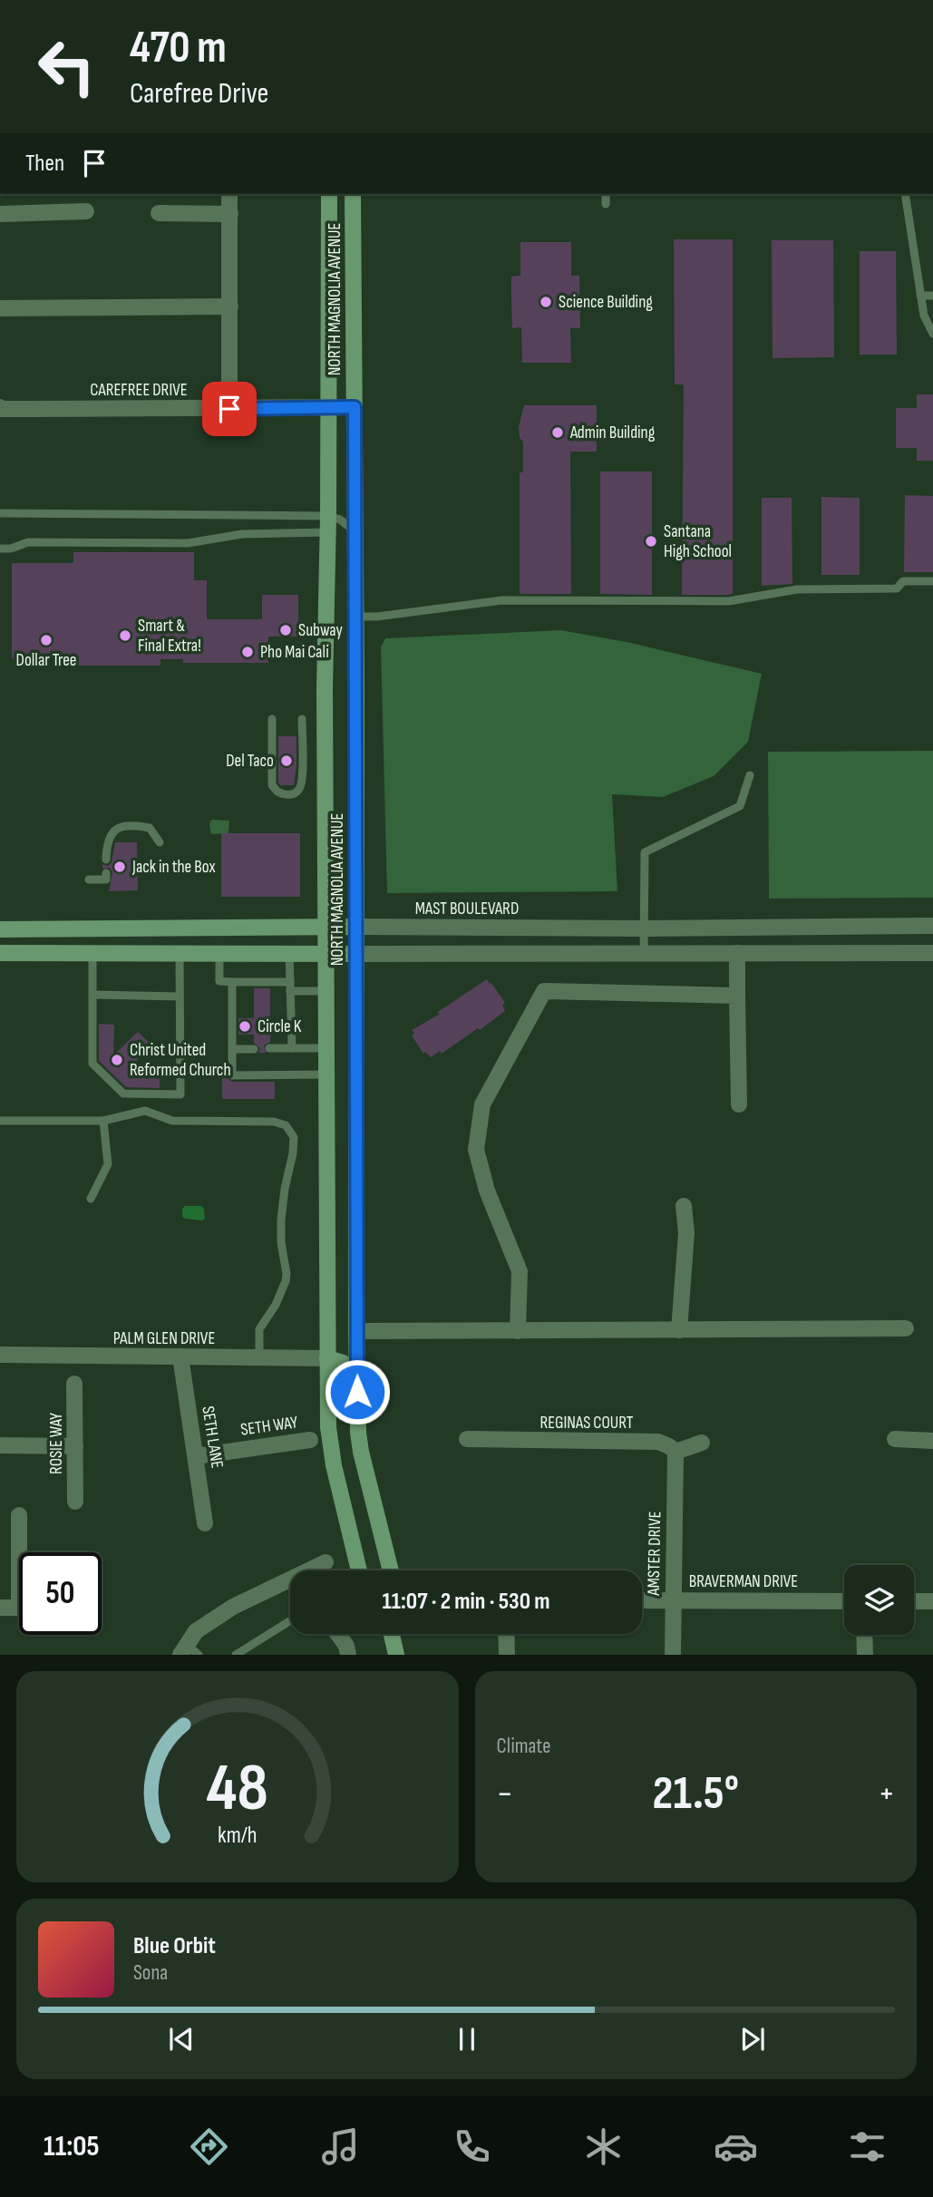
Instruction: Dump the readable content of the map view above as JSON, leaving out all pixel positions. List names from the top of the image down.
{
  "streets": {
    "main road": ["NORTH MAGNOLIA AVENUE", "MAST BOULEVARD"],
    "street": [
      "CAREFREE DRIVE",
      "PALM GLEN DRIVE",
      "REGINAS COURT",
      "SETH WAY",
      "SETH LANE",
      "ROSIE WAY",
      "AMSTER DRIVE",
      "BRAVERMAN DRIVE"
    ]
  },
  "crossings": [
    ["NORTH MAGNOLIA AVENUE", "CAREFREE DRIVE"],
    ["NORTH MAGNOLIA AVENUE", "MAST BOULEVARD"],
    ["NORTH MAGNOLIA AVENUE", "PALM GLEN DRIVE"],
    ["PALM GLEN DRIVE", "SETH LANE"],
    ["REGINAS COURT", "AMSTER DRIVE"],
    ["SETH WAY", "SETH LANE"],
    ["AMSTER DRIVE", "BRAVERMAN DRIVE"]
  ],
  "places": [
    "Science Building",
    "Admin Building",
    "Santana High School",
    "Subway",
    "Smart & Final Extra!",
    "Dollar Tree",
    "Pho Mai Cali",
    "Del Taco",
    "Jack in the Box",
    "Circle K",
    "Christ United Reformed Church"
  ],
  "page": {
    "turn": ["470 m", "Carefree Drive"],
    "then": "Then",
    "limit": "50",
    "trip": "11:07 · 2 min · 530 m",
    "tile": "Climate",
    "heat": ["−", "21.5°", "+"],
    "song": ["Blue Orbit", "Sona"],
    "tabs": "11:05",
    "gauge": ["48", "km/h"]
  }
}
